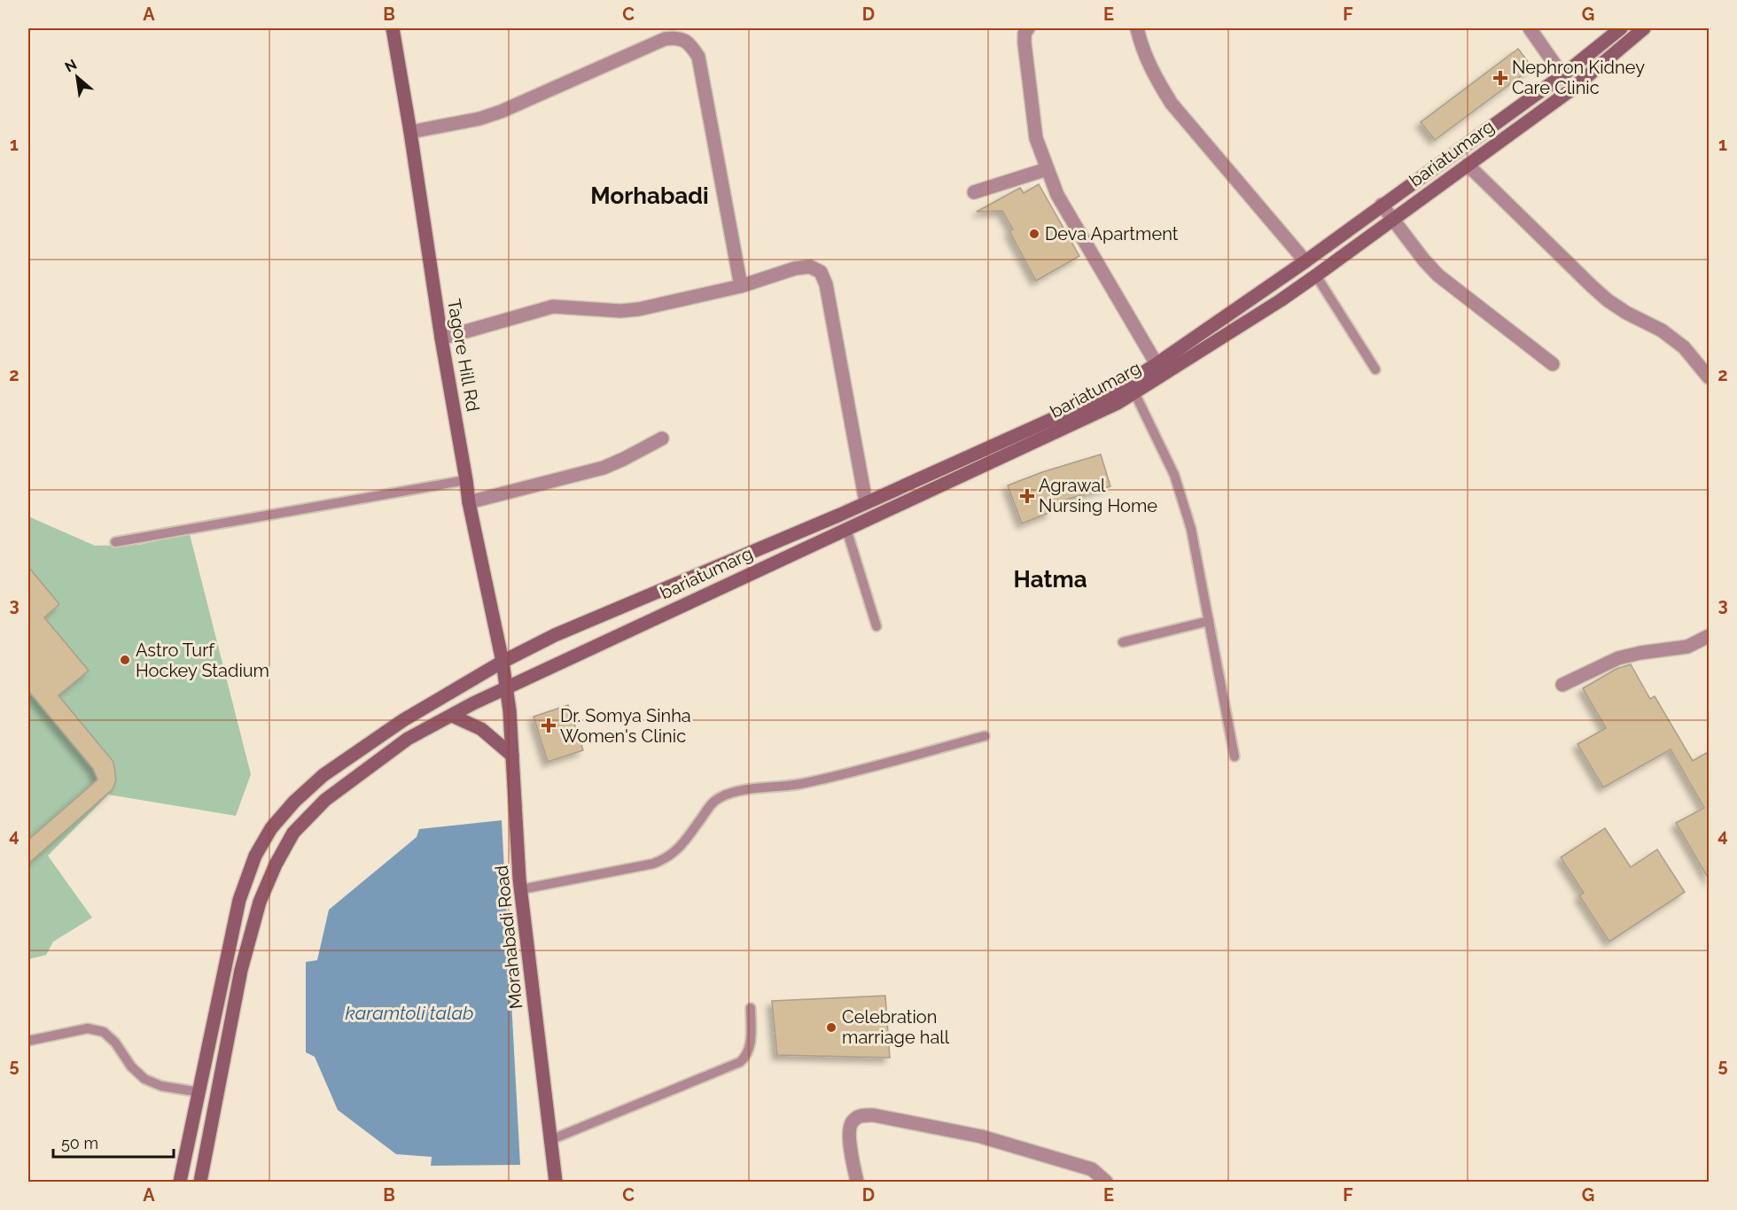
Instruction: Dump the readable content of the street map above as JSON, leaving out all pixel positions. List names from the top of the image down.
{
  "streets": {
    "main road": ["bariatumarg", "Tagore Hill Rd", "Morahabadi Road"]
  },
  "crossings": [
    ["bariatumarg", "Tagore Hill Rd"],
    ["bariatumarg", "Morahabadi Road"],
    ["Tagore Hill Rd", "Morahabadi Road"]
  ],
  "districts": ["Morhabadi", "Hatma"],
  "water": ["karamtoli talab"],
  "places": {
    "health": ["Nephron Kidney Care Clinic", "Agrawal Nursing Home", "Dr. Somya Sinha Women's Clinic"],
    "other": ["Deva Apartment", "Astro Turf Hockey Stadium", "Celebration marriage hall"]
  },
  "scale_bar": "50 m",
  "north": "top left",
  "grid": {
    "columns": [
      "A",
      "B",
      "C",
      "D",
      "E",
      "F",
      "G"
    ],
    "rows": [
      "1",
      "2",
      "3",
      "4",
      "5"
    ]
  }
}
